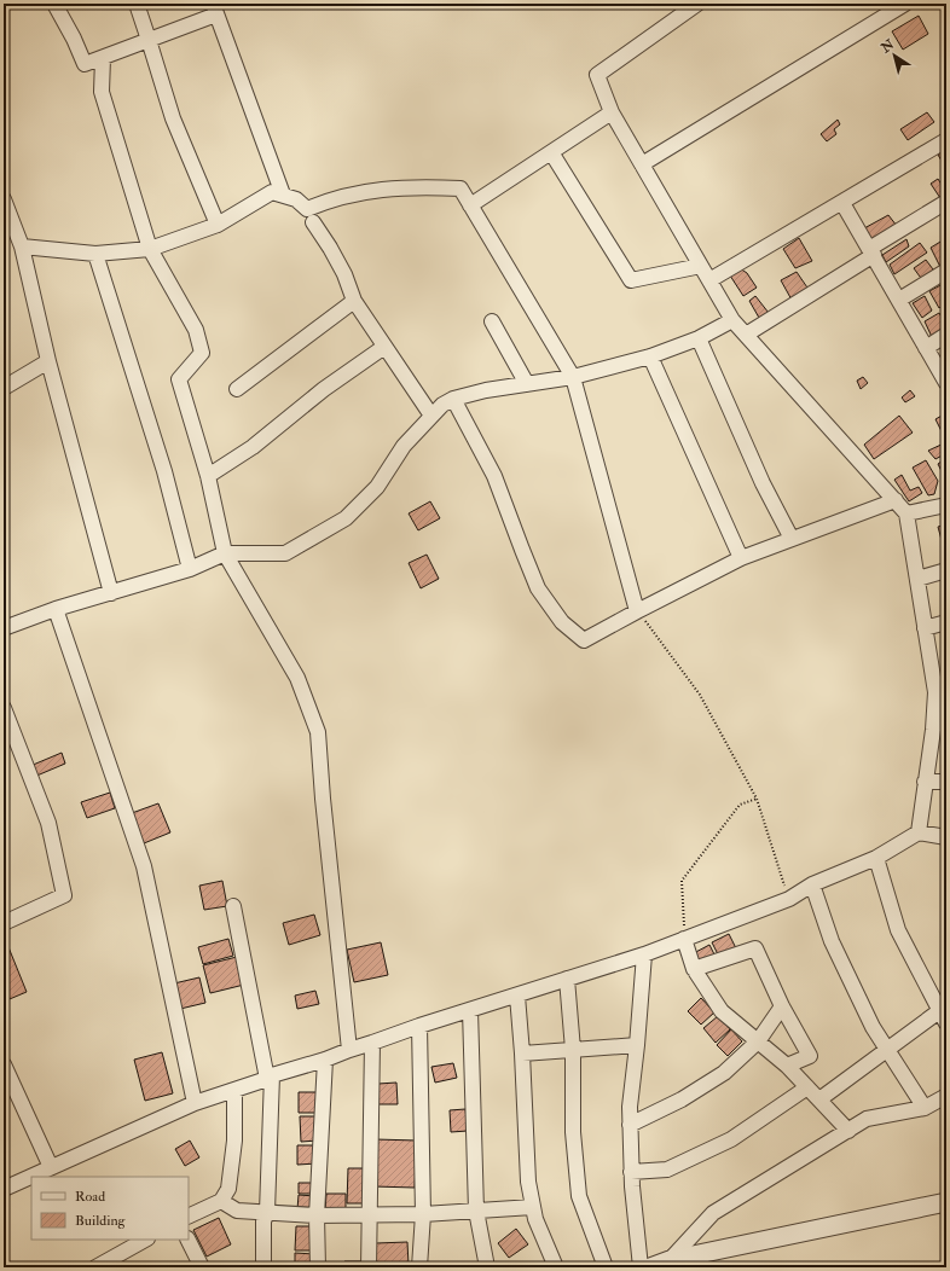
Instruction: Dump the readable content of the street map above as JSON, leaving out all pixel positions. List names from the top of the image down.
{
  "legend": ["Road", "Building"],
  "north": "top left"
}
